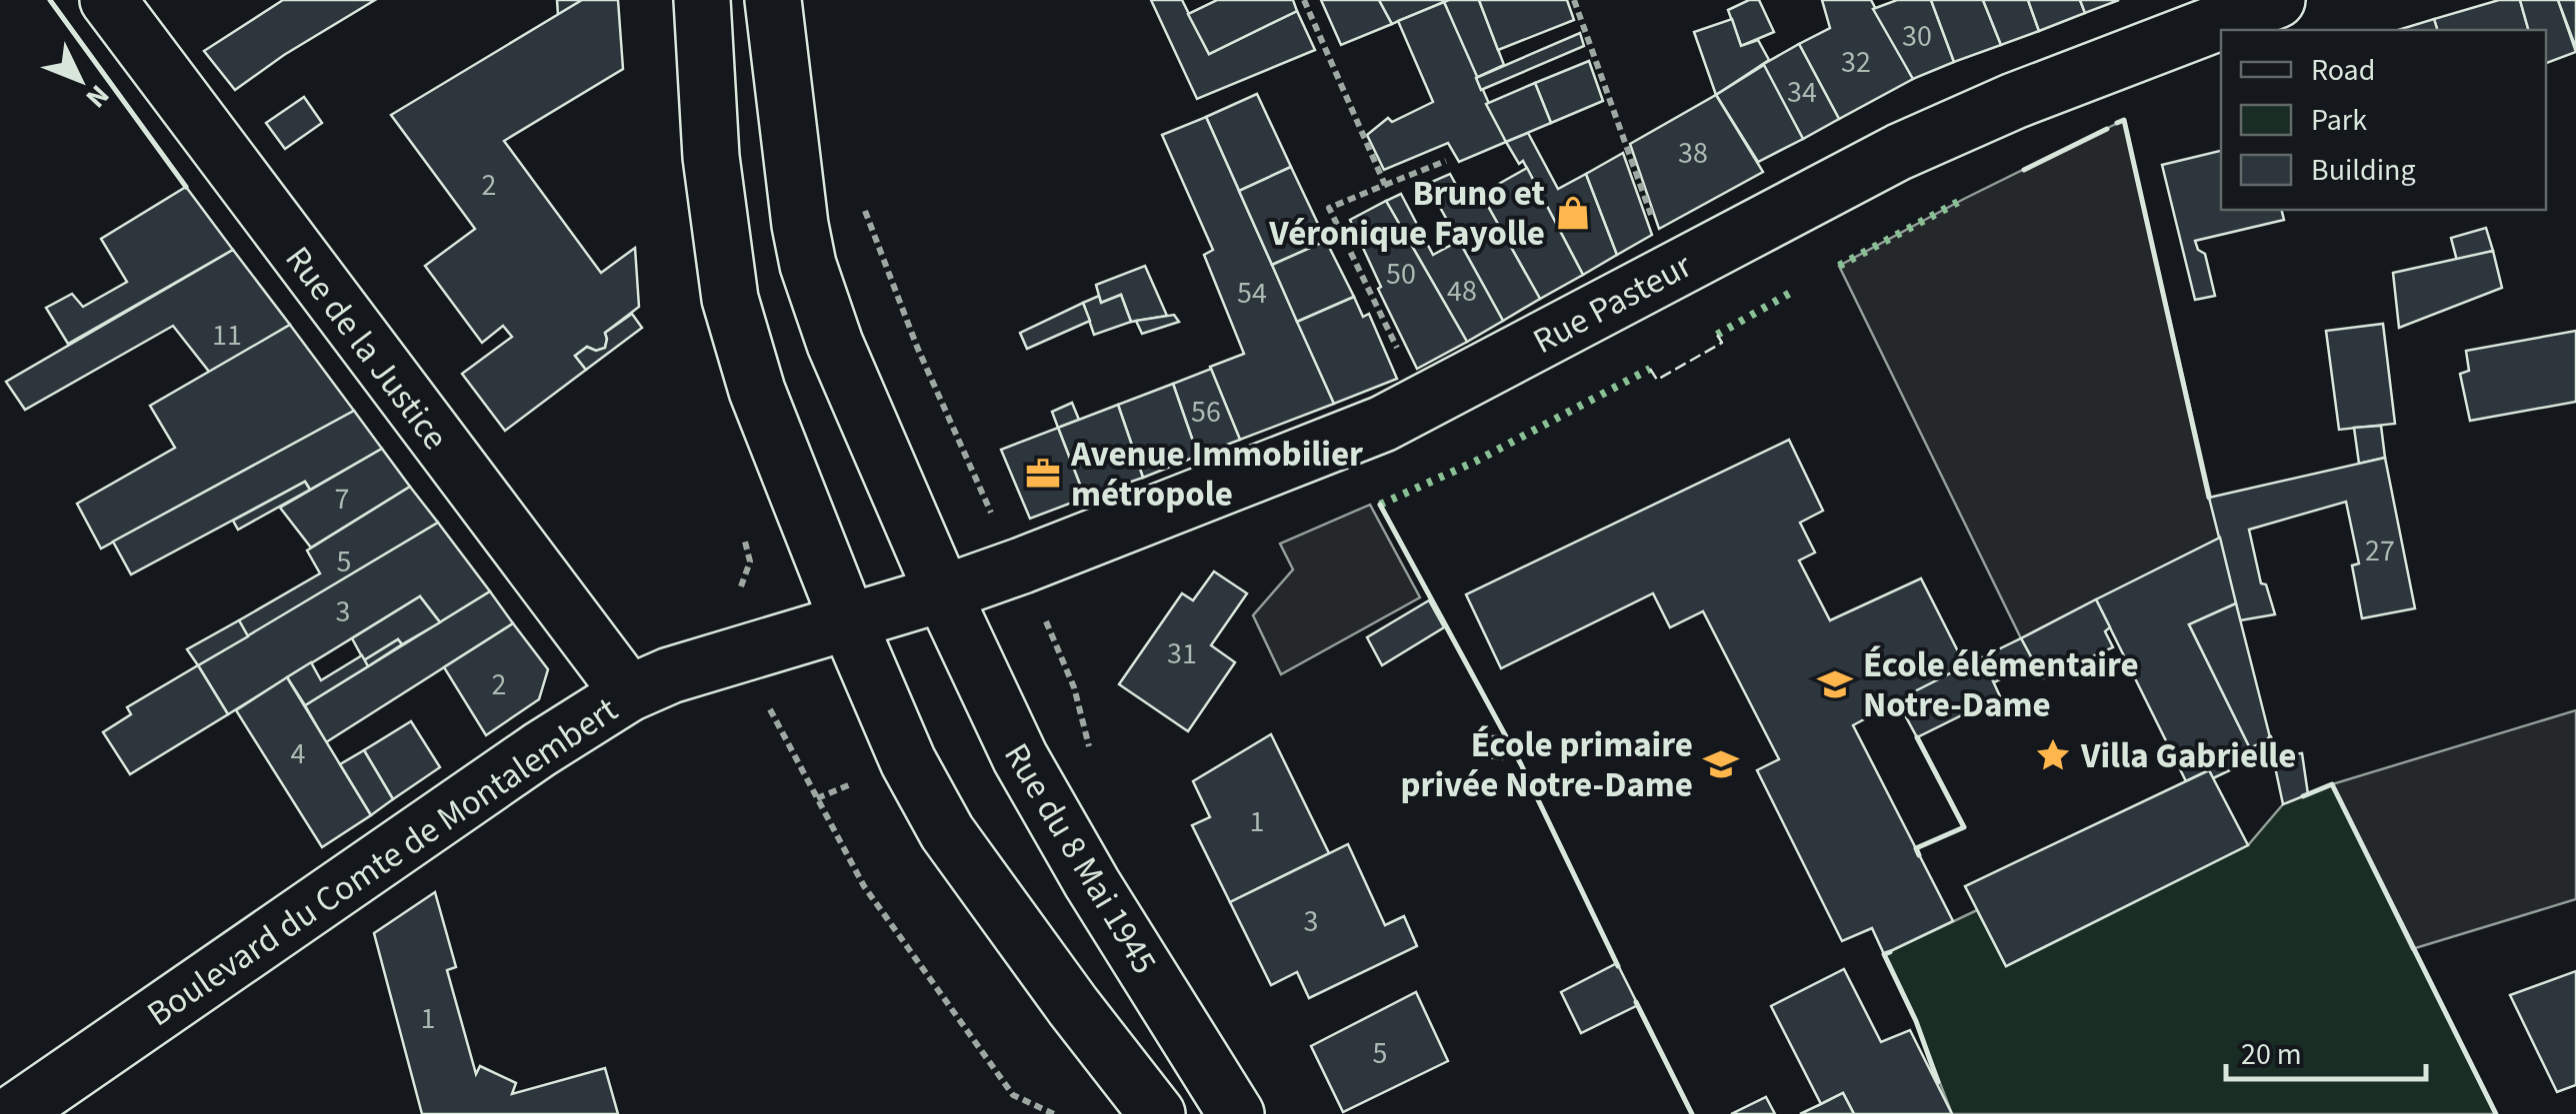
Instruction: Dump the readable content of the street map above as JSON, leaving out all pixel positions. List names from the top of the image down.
{
  "streets": {
    "street": [
      "Rue Pasteur",
      "Rue de la Justice",
      "Rue du 8 Mai 1945",
      "Boulevard du Comte de Montalembert"
    ]
  },
  "crossings": [
    ["Rue Pasteur", "Rue du 8 Mai 1945"],
    ["Rue Pasteur", "Boulevard du Comte de Montalembert"],
    ["Rue de la Justice", "Boulevard du Comte de Montalembert"],
    ["Rue du 8 Mai 1945", "Boulevard du Comte de Montalembert"]
  ],
  "places": {
    "shop": ["Bruno et Véronique Fayolle"],
    "office": ["Avenue Immobilier métropole"],
    "school or university": ["École élémentaire Notre-Dame", "École primaire privée Notre-Dame"],
    "place": ["Villa Gabrielle"]
  },
  "house_numbers": [
    "30",
    "32",
    "34",
    "38",
    "2",
    "50",
    "48",
    "54",
    "11",
    "56",
    "7",
    "27",
    "5",
    "3",
    "31",
    "2",
    "4",
    "1",
    "3",
    "1",
    "5"
  ],
  "legend": ["Road", "Park", "Building"],
  "scale_bar": "20 m",
  "north": "bottom right"
}
